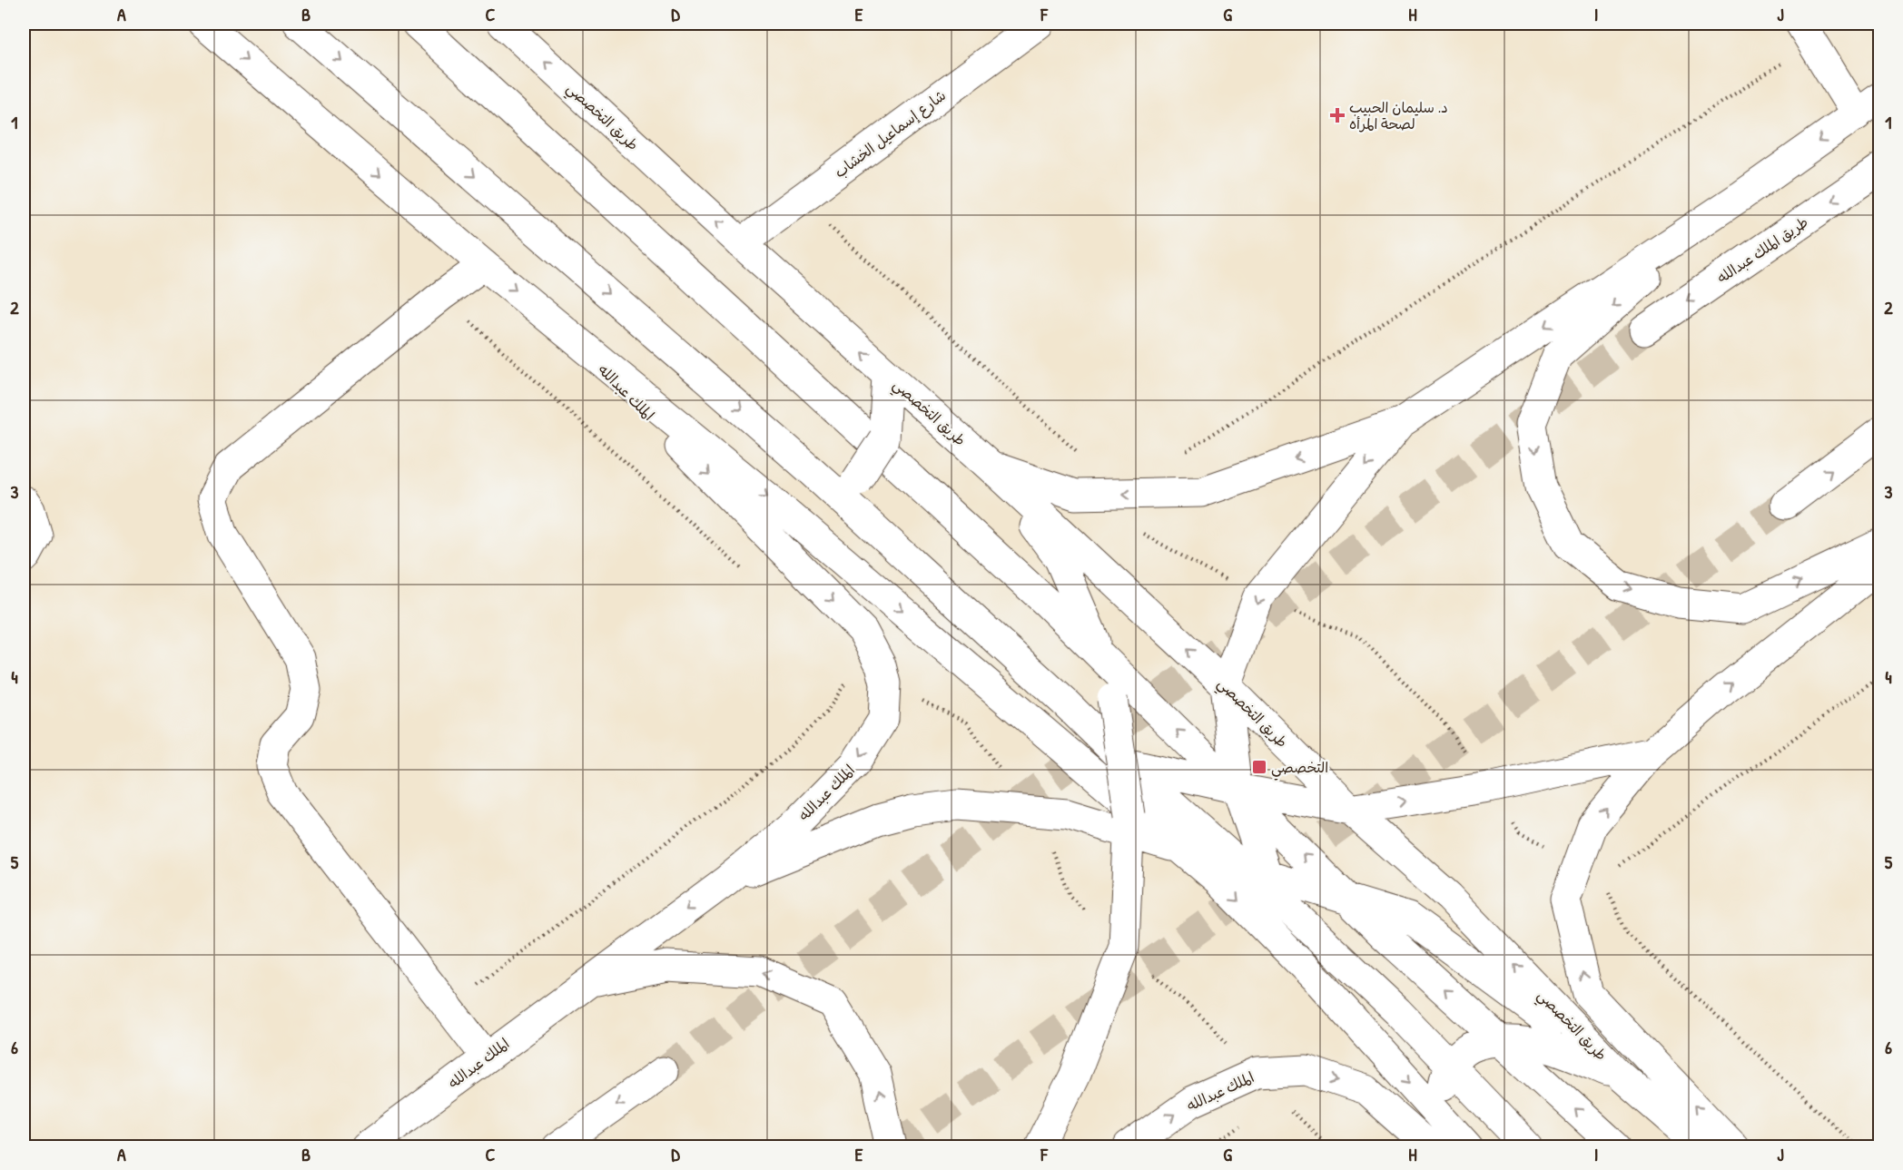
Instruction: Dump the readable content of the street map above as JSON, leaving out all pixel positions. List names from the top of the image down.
{
  "streets": {
    "main road": [
      "طريق التخصصي",
      "شارع إسماعيل الخشاب",
      "طريق الملك عبدالله",
      "الملك عبدالله"
    ]
  },
  "crossings": [
    ["طريق التخصصي", "شارع إسماعيل الخشاب"]
  ],
  "places": {
    "health": ["د. سليمان الحبيب لصحة المرأه"],
    "transit": ["التخصصي"]
  },
  "grid": {
    "columns": [
      "A",
      "B",
      "C",
      "D",
      "E",
      "F",
      "G",
      "H",
      "I",
      "J"
    ],
    "rows": [
      "1",
      "2",
      "3",
      "4",
      "5",
      "6"
    ]
  }
}
